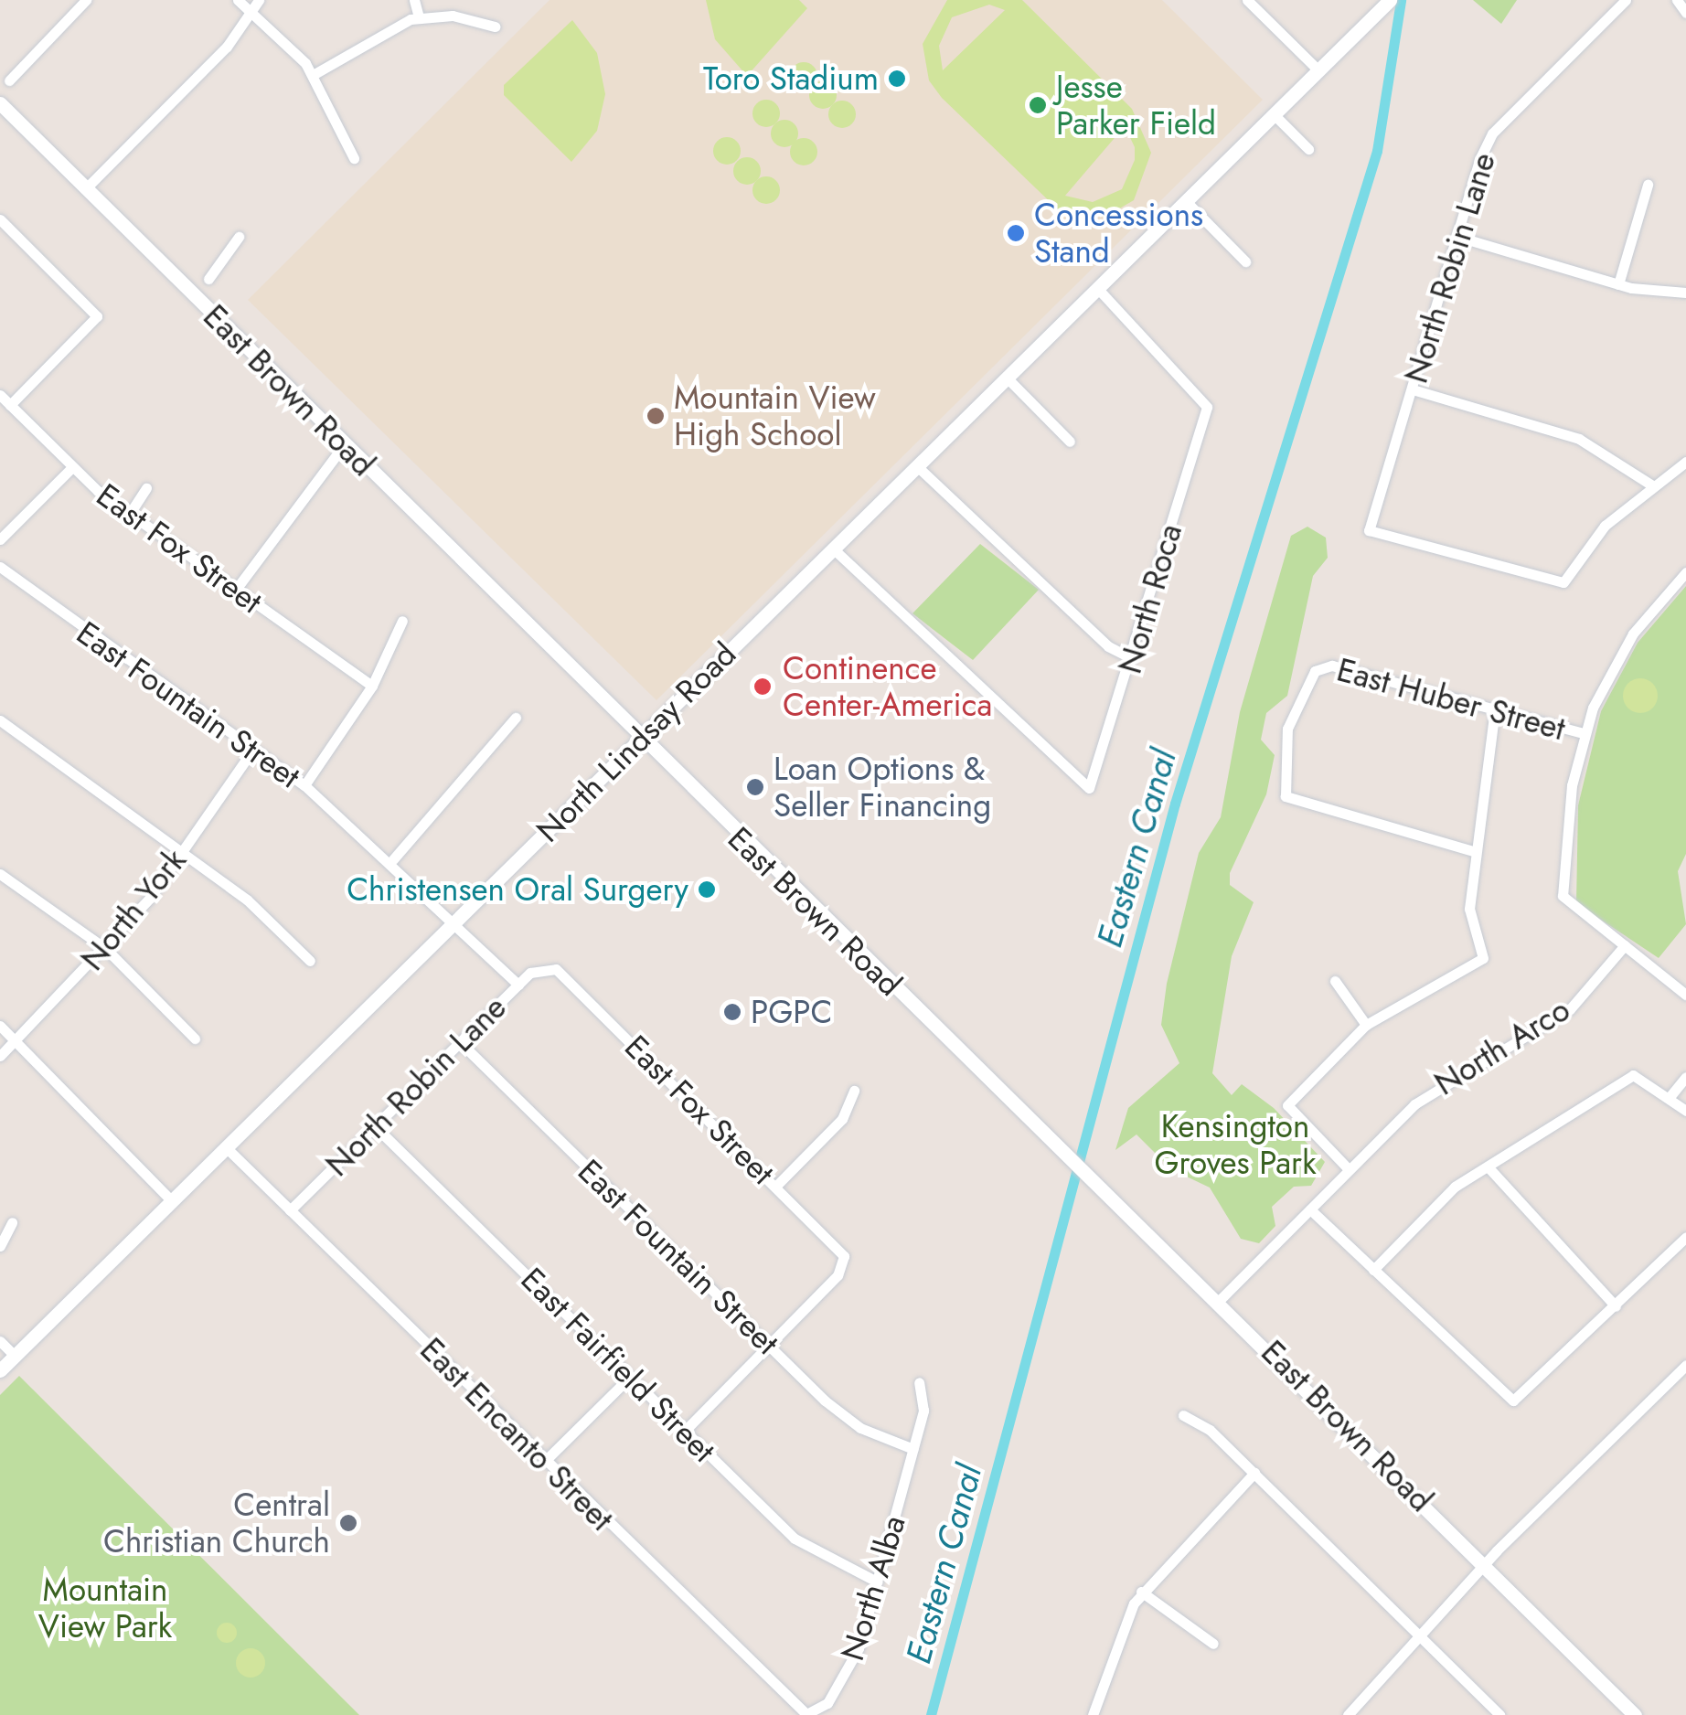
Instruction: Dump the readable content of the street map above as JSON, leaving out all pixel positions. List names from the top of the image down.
{
  "streets": {
    "main road": ["East Brown Road", "North Lindsay Road"],
    "street": [
      "North Robin Lane",
      "East Fox Street",
      "North Roca",
      "East Huber Street",
      "East Fountain Street",
      "North York",
      "North Arco",
      "East Fairfield Street",
      "East Encanto Street",
      "North Alba"
    ]
  },
  "crossings": [
    ["North Robin Lane", "East Fox Street"],
    ["North Robin Lane", "East Fountain Street"],
    ["North Robin Lane", "East Fairfield Street"],
    ["North Robin Lane", "East Encanto Street"],
    ["East Brown Road", "North Lindsay Road"],
    ["East Brown Road", "North Arco"],
    ["East Fox Street", "East Fountain Street"],
    ["North Roca", "North Lindsay Road"],
    ["East Fountain Street", "North Lindsay Road"],
    ["East Fountain Street", "North York"],
    ["East Fountain Street", "North Alba"],
    ["North Lindsay Road", "East Encanto Street"],
    ["East Fairfield Street", "North Alba"],
    ["East Encanto Street", "North Alba"]
  ],
  "water": ["Eastern Canal"],
  "parks": ["Kensington Groves Park", "Mountain View Park"],
  "places": [
    "Toro Stadium",
    "Jesse Parker Field",
    "Concessions Stand",
    "Mountain View High School",
    "Continence Center-America",
    "Loan Options & Seller Financing",
    "Christensen Oral Surgery",
    "PGPC",
    "Central Christian Church"
  ]
}
